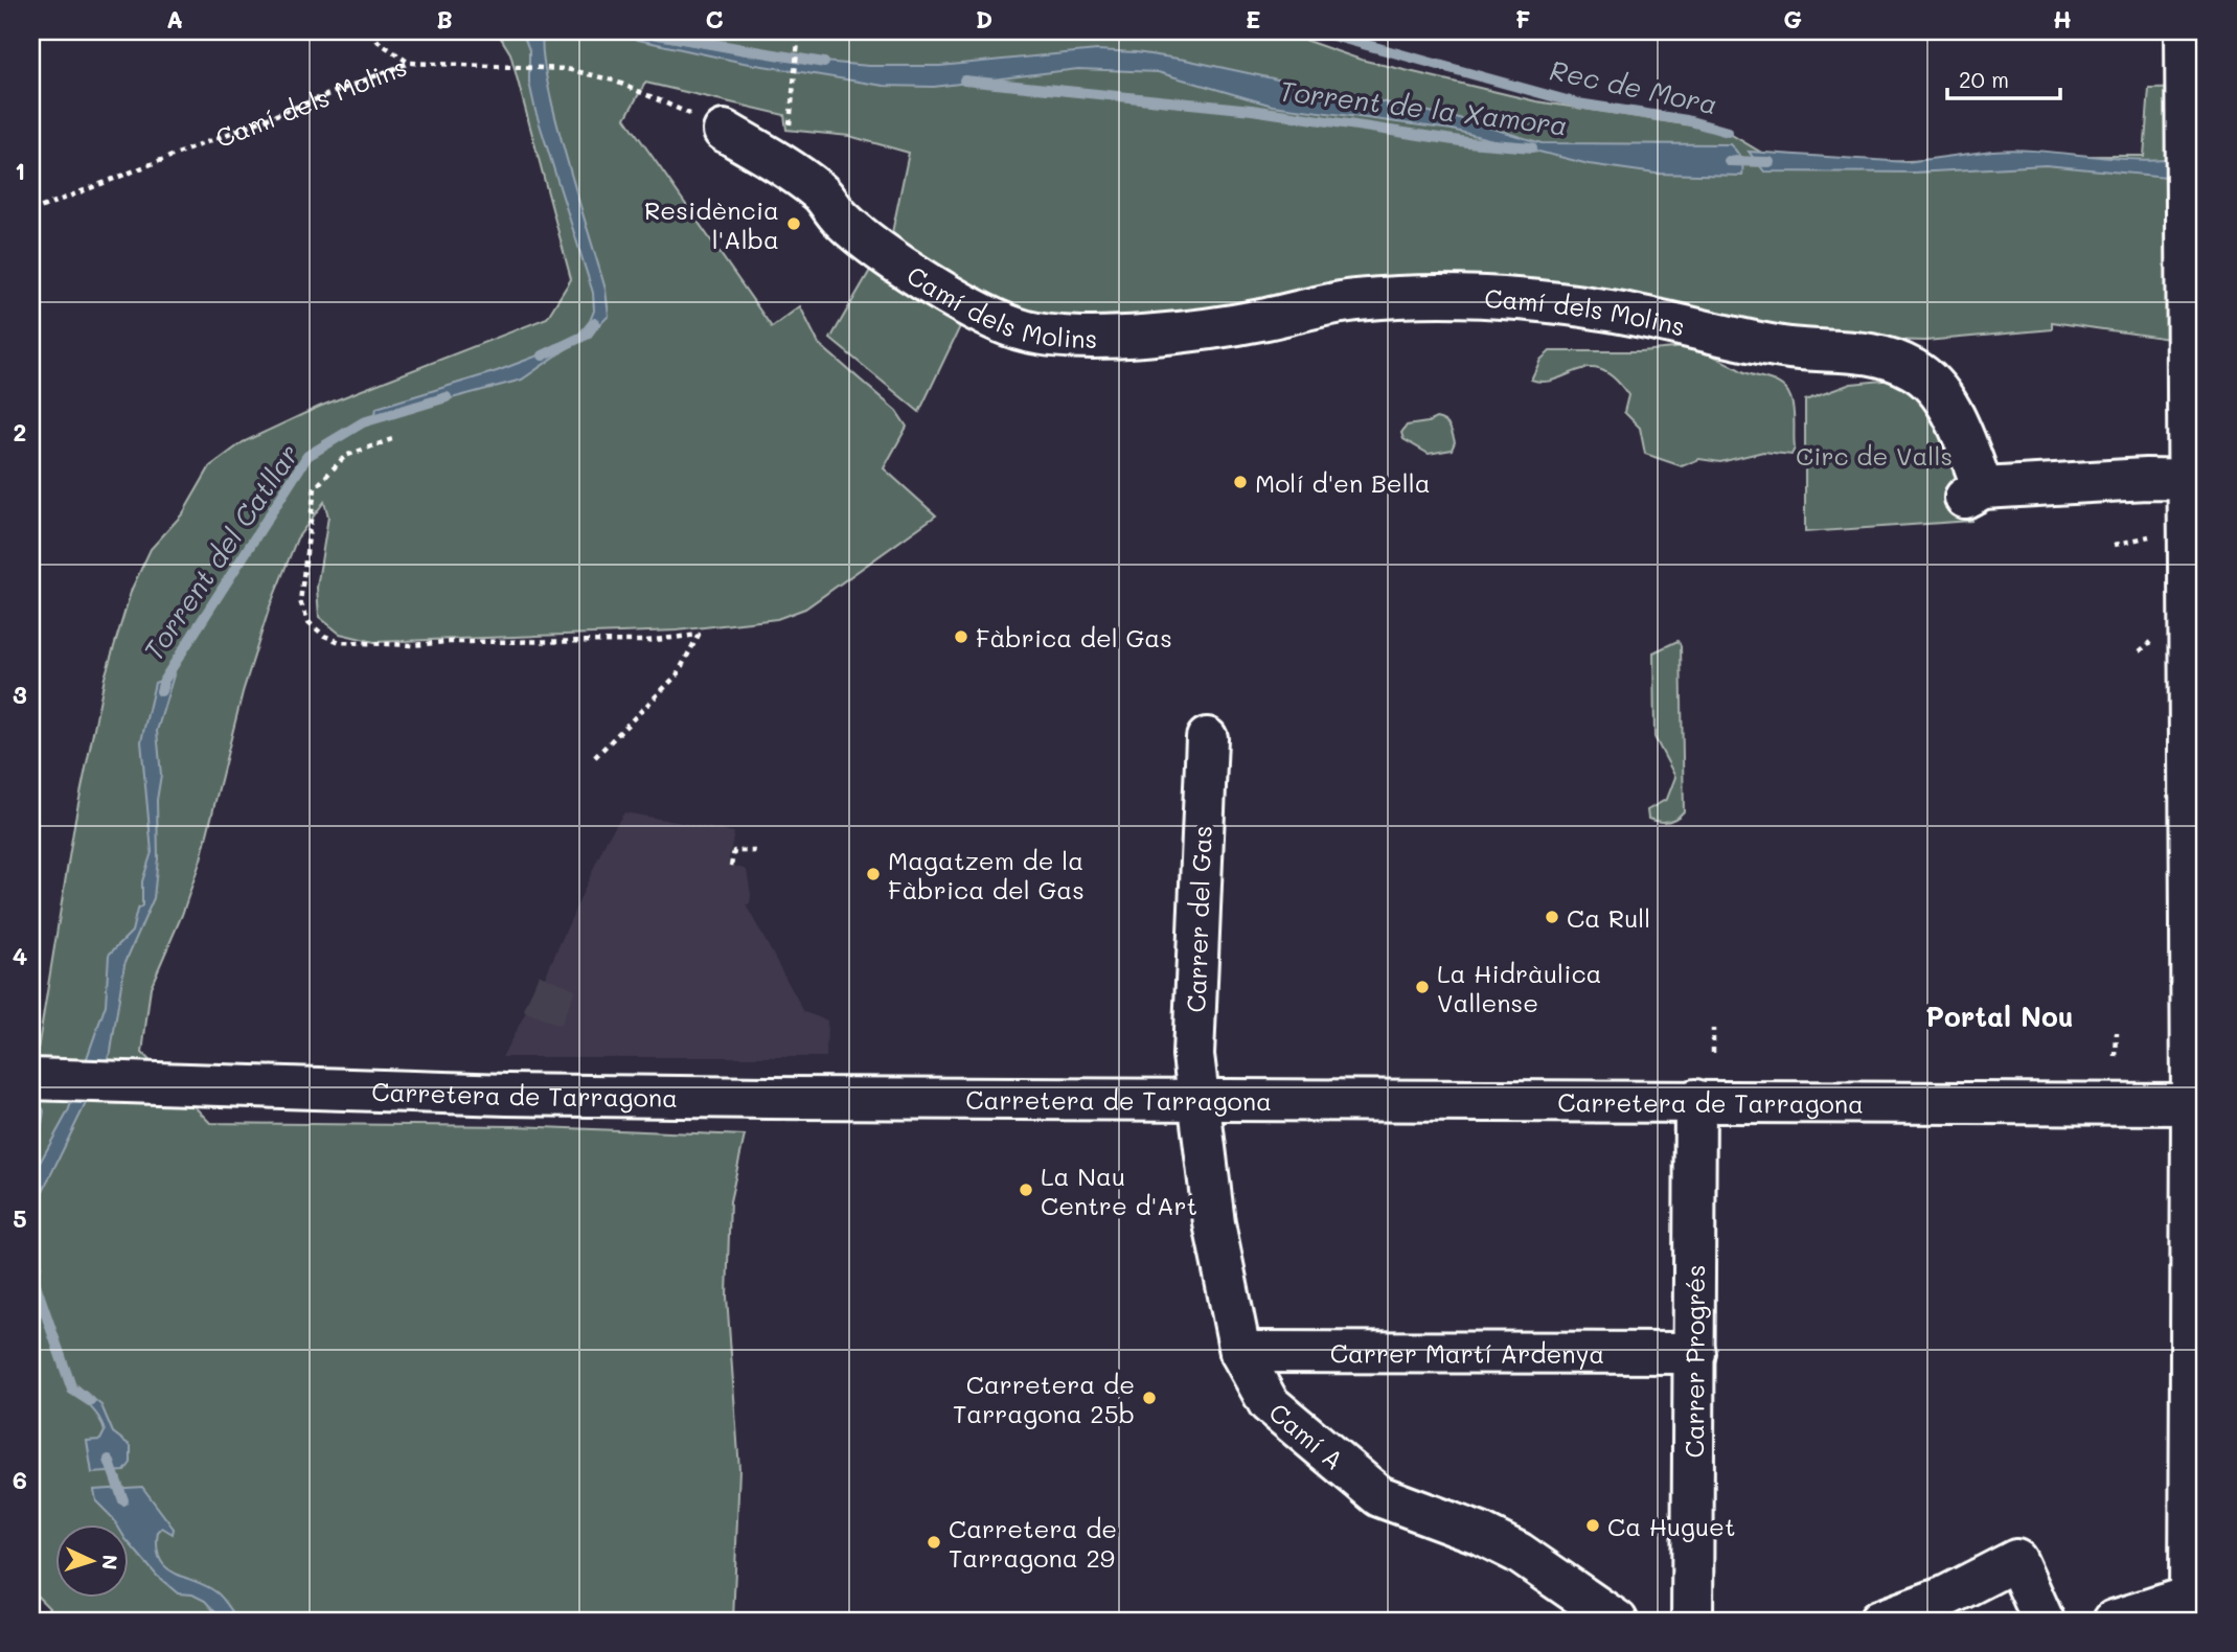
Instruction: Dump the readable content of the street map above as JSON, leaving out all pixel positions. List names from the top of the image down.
{
  "streets": {
    "street": [
      "Camí dels Molins",
      "Carrer del Gas",
      "Carretera de Tarragona",
      "Carrer Martí Ardenya",
      "Carrer Progrés",
      "Camí A"
    ]
  },
  "crossings": [
    ["Carrer del Gas", "Carretera de Tarragona"],
    ["Carrer del Gas", "Camí A"],
    ["Carretera de Tarragona", "Carrer Progrés"],
    ["Carretera de Tarragona", "Camí A"],
    ["Carrer Martí Ardenya", "Carrer Progrés"],
    ["Carrer Martí Ardenya", "Camí A"]
  ],
  "districts": ["Portal Nou"],
  "water": ["Rec de Mora", "Torrent de la Xamora", "Torrent del Catllar"],
  "parks": ["Circ de Valls"],
  "places": [
    "Residència l'Alba",
    "Molí d'en Bella",
    "Fàbrica del Gas",
    "Magatzem de la Fàbrica del Gas",
    "Ca Rull",
    "La Hidràulica Vallense",
    "La Nau Centre d'Art",
    "Carretera de Tarragona 25b",
    "Ca Huguet",
    "Carretera de Tarragona 29"
  ],
  "scale_bar": "20 m",
  "north": "right",
  "grid": {
    "columns": [
      "A",
      "B",
      "C",
      "D",
      "E",
      "F",
      "G",
      "H"
    ],
    "rows": [
      "1",
      "2",
      "3",
      "4",
      "5",
      "6"
    ]
  }
}
